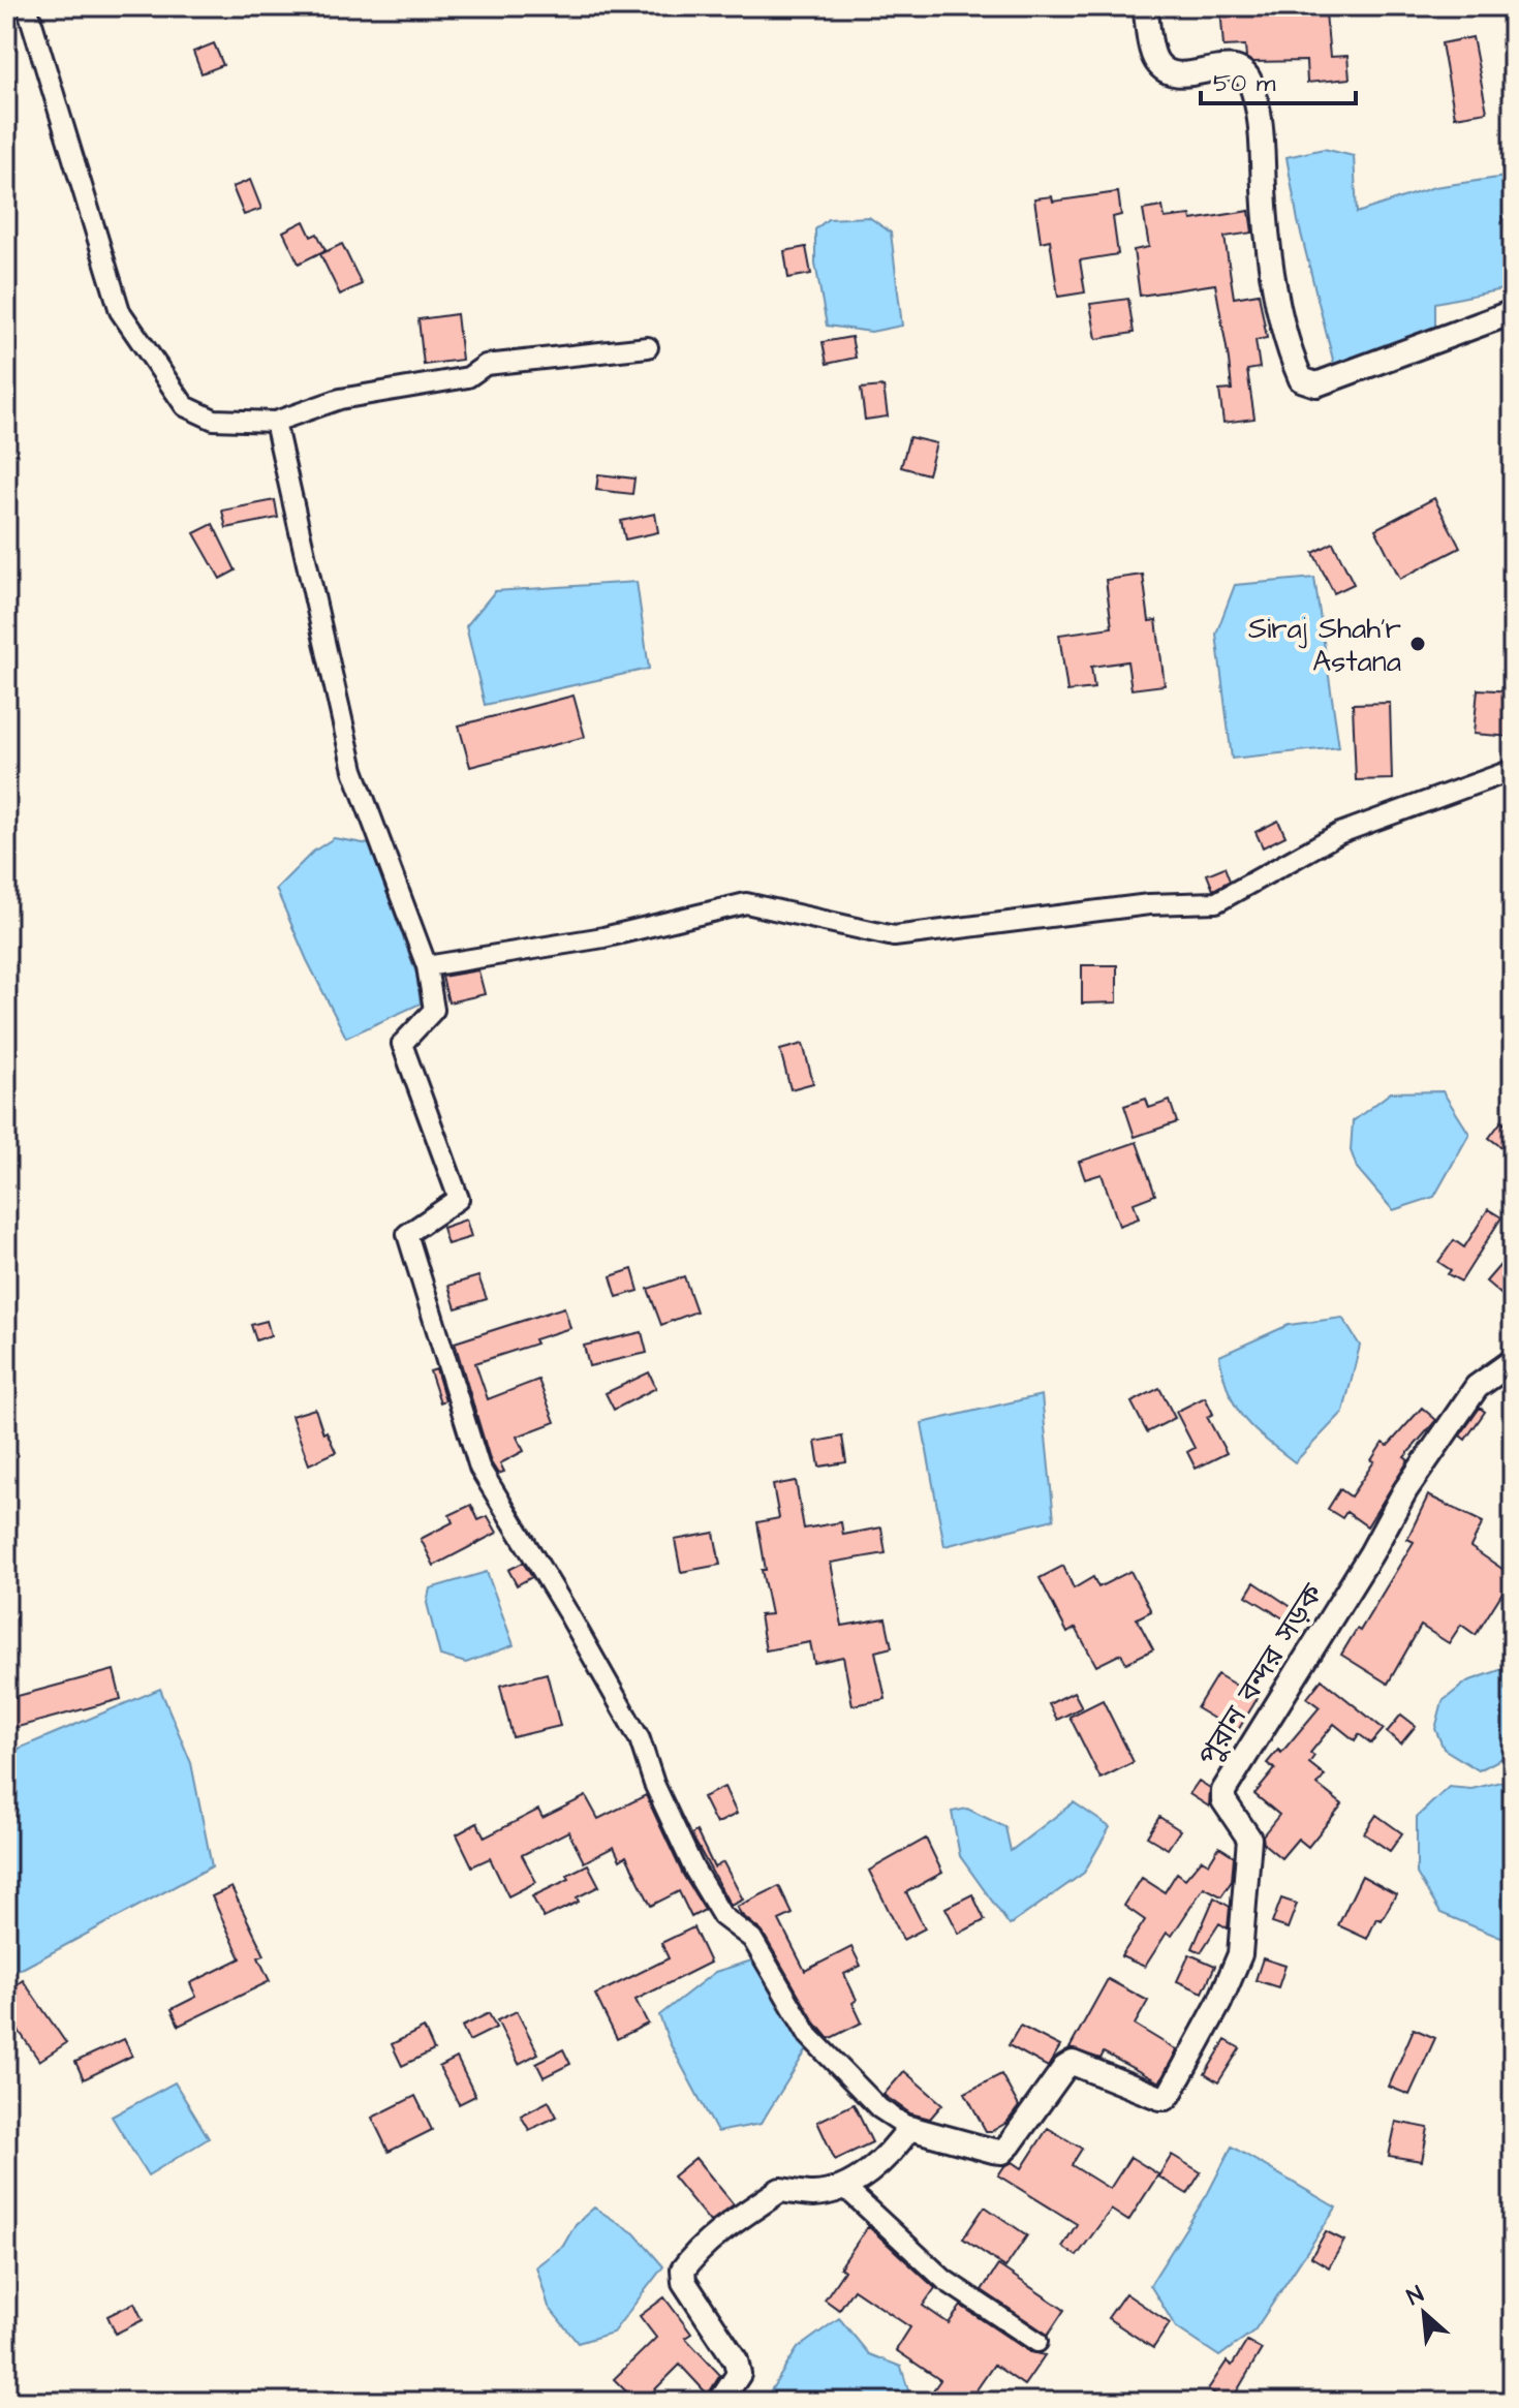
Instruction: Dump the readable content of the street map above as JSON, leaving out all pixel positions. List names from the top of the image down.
{
  "streets": {
    "street": ["পুরান বন্দর সড়ক"]
  },
  "places": ["Siraj Shah'r Astana"],
  "scale_bar": "50 m",
  "north": "top left"
}
